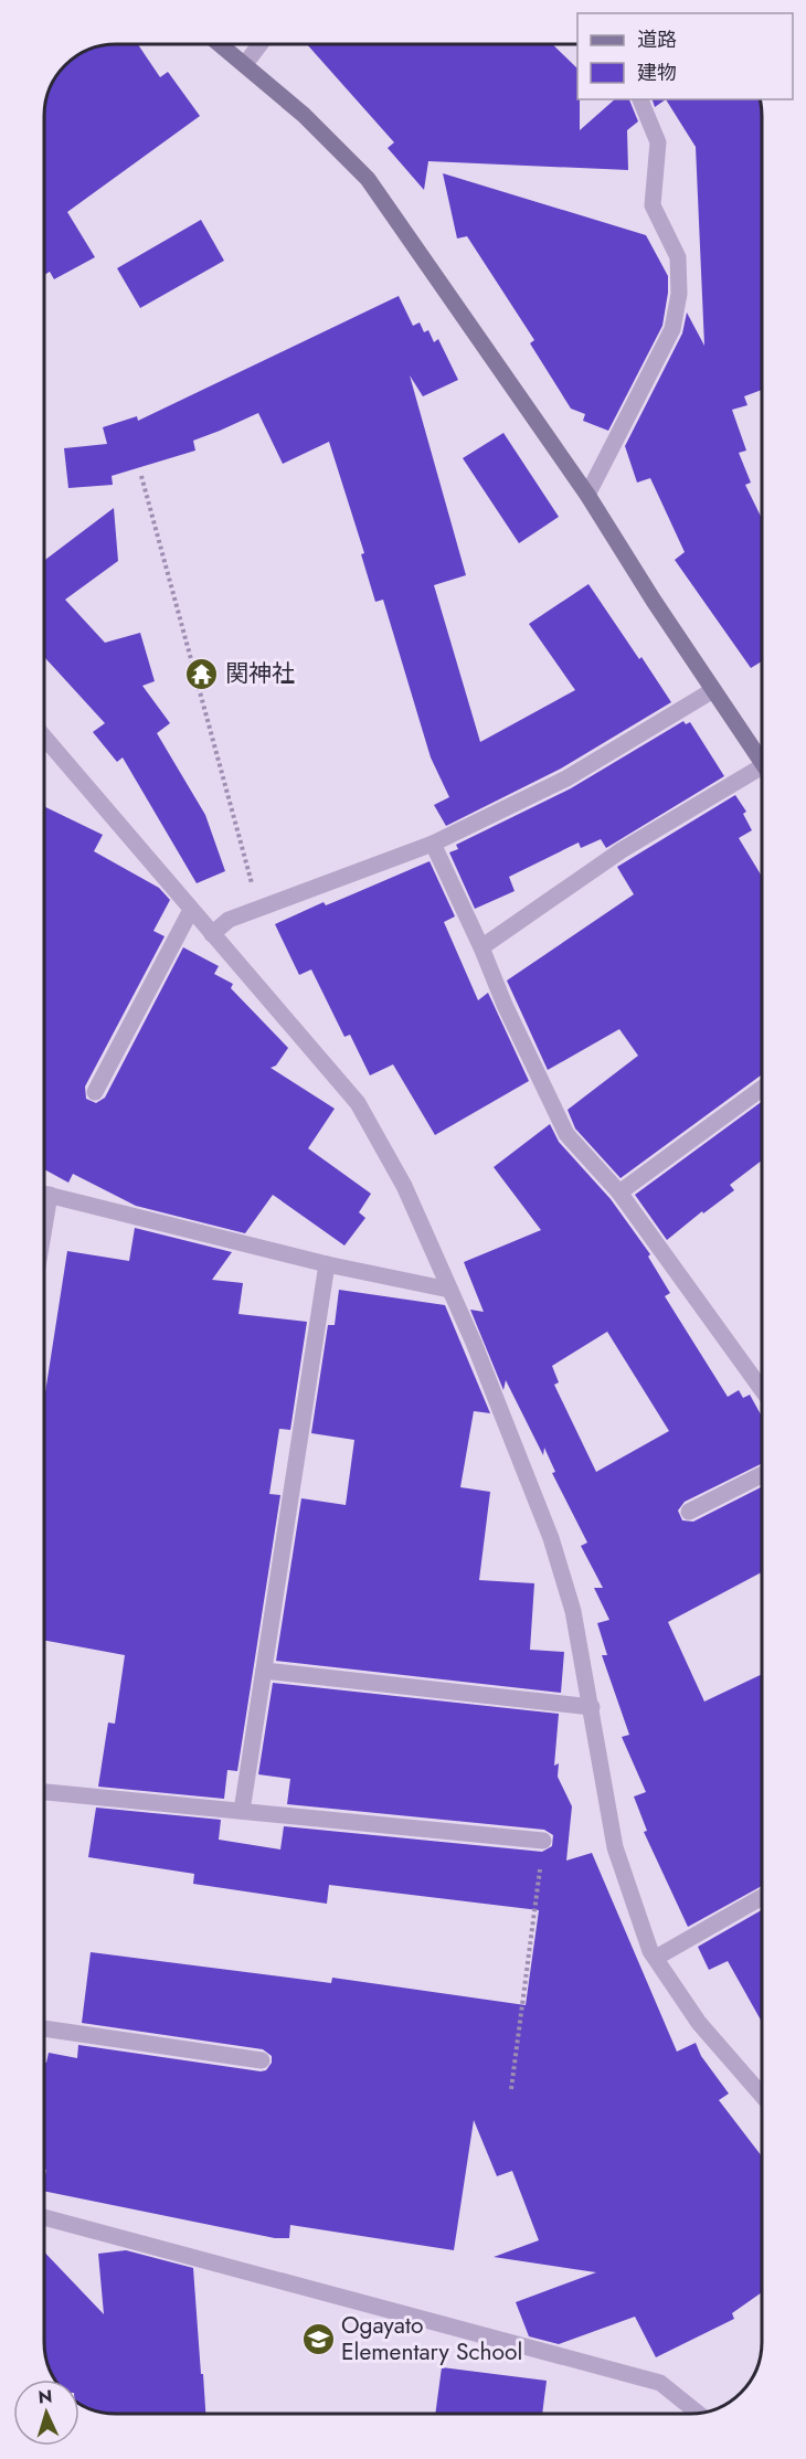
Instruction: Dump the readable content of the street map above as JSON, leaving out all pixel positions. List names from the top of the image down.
{
  "places": {
    "temple": ["関神社"],
    "school or university": ["Ogayato Elementary School"]
  },
  "legend": ["道路", "建物"],
  "north": "top"
}
